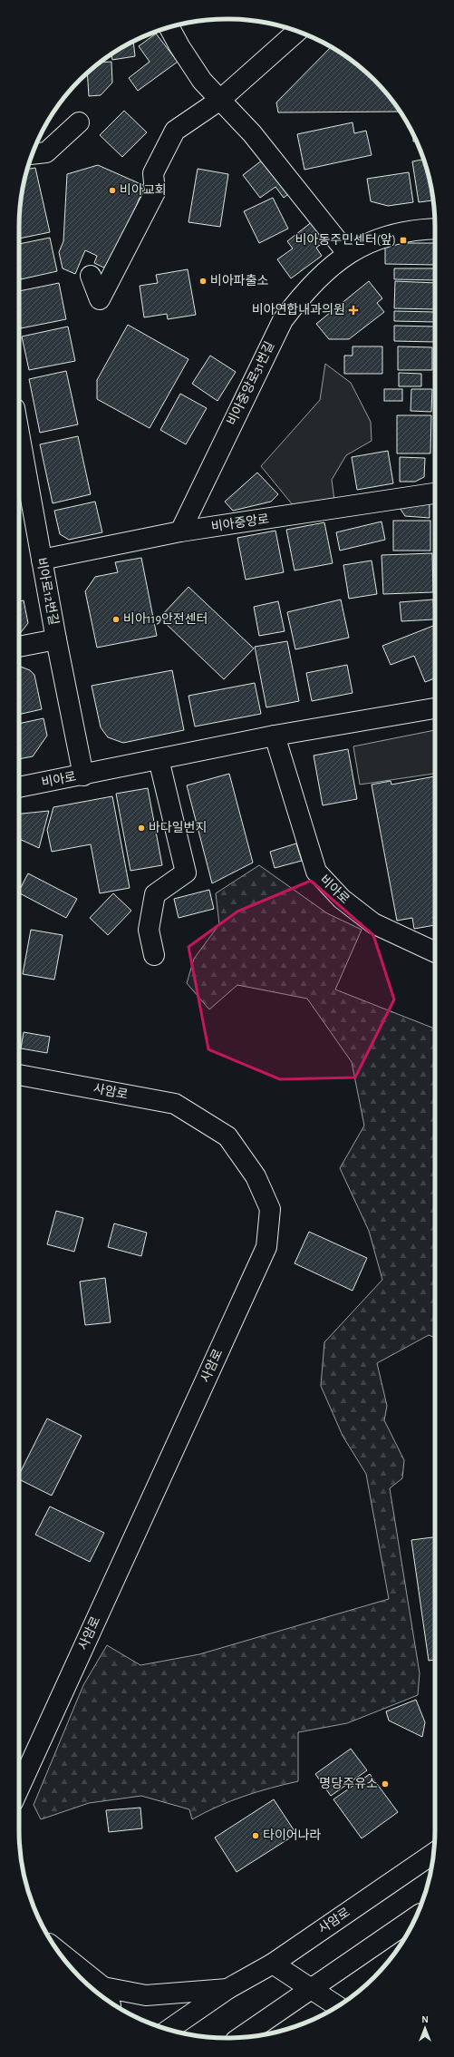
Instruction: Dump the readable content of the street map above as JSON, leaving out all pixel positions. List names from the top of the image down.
{
  "streets": {
    "street": [
      "비아중앙로31번길",
      "비아중앙로",
      "비아로12번길",
      "비아로",
      "사암로"
    ]
  },
  "crossings": [
    ["비아중앙로31번길", "비아중앙로"],
    ["비아중앙로", "비아로12번길"],
    ["비아로12번길", "비아로"]
  ],
  "places": {
    "other": [
      "비아교회",
      "비아파출소",
      "비아119안전센터",
      "바다일번지",
      "명당주유소",
      "타이어나라"
    ],
    "transit": ["비아동주민센터(앞)"],
    "health": ["비아연합내과의원"]
  },
  "north": "top"
}
